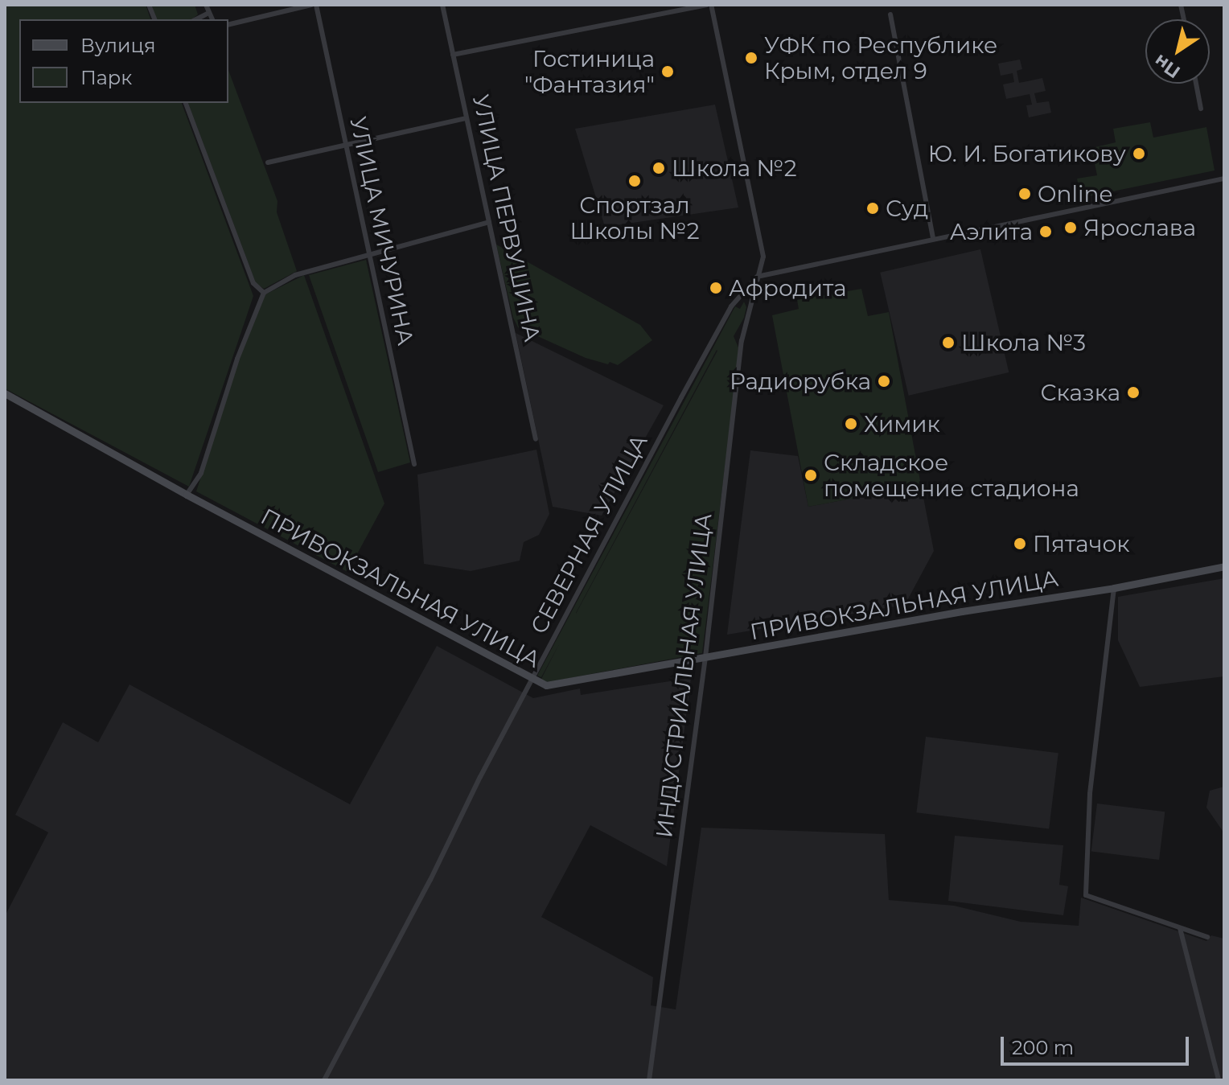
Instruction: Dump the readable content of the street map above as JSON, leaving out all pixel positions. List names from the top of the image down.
{
  "streets": {
    "main road": ["ПРИВОКЗАЛЬНАЯ УЛИЦА"],
    "street": [
      "УЛИЦА ПЕРВУШИНА",
      "УЛИЦА МИЧУРИНА",
      "СЕВЕРНАЯ УЛИЦА",
      "ИНДУСТРИАЛЬНАЯ УЛИЦА"
    ]
  },
  "crossings": [
    ["СЕВЕРНАЯ УЛИЦА", "ПРИВОКЗАЛЬНАЯ УЛИЦА"],
    ["СЕВЕРНАЯ УЛИЦА", "ИНДУСТРИАЛЬНАЯ УЛИЦА"],
    ["ПРИВОКЗАЛЬНАЯ УЛИЦА", "ИНДУСТРИАЛЬНАЯ УЛИЦА"]
  ],
  "places": [
    "УФК по Республике Крым, отдел 9",
    "Гостиница \"Фантазия\"",
    "Ю. И. Богатикову",
    "Школа №2",
    "Спортзал Школы №2",
    "Online",
    "Суд",
    "Ярослава",
    "Аэлита",
    "Афродита",
    "Школа №3",
    "Радиорубка",
    "Сказка",
    "Химик",
    "Складское помещение стадиона",
    "Пятачок"
  ],
  "legend": ["Вулиця", "Парк"],
  "scale_bar": "200 m",
  "north": "bottom left"
}
